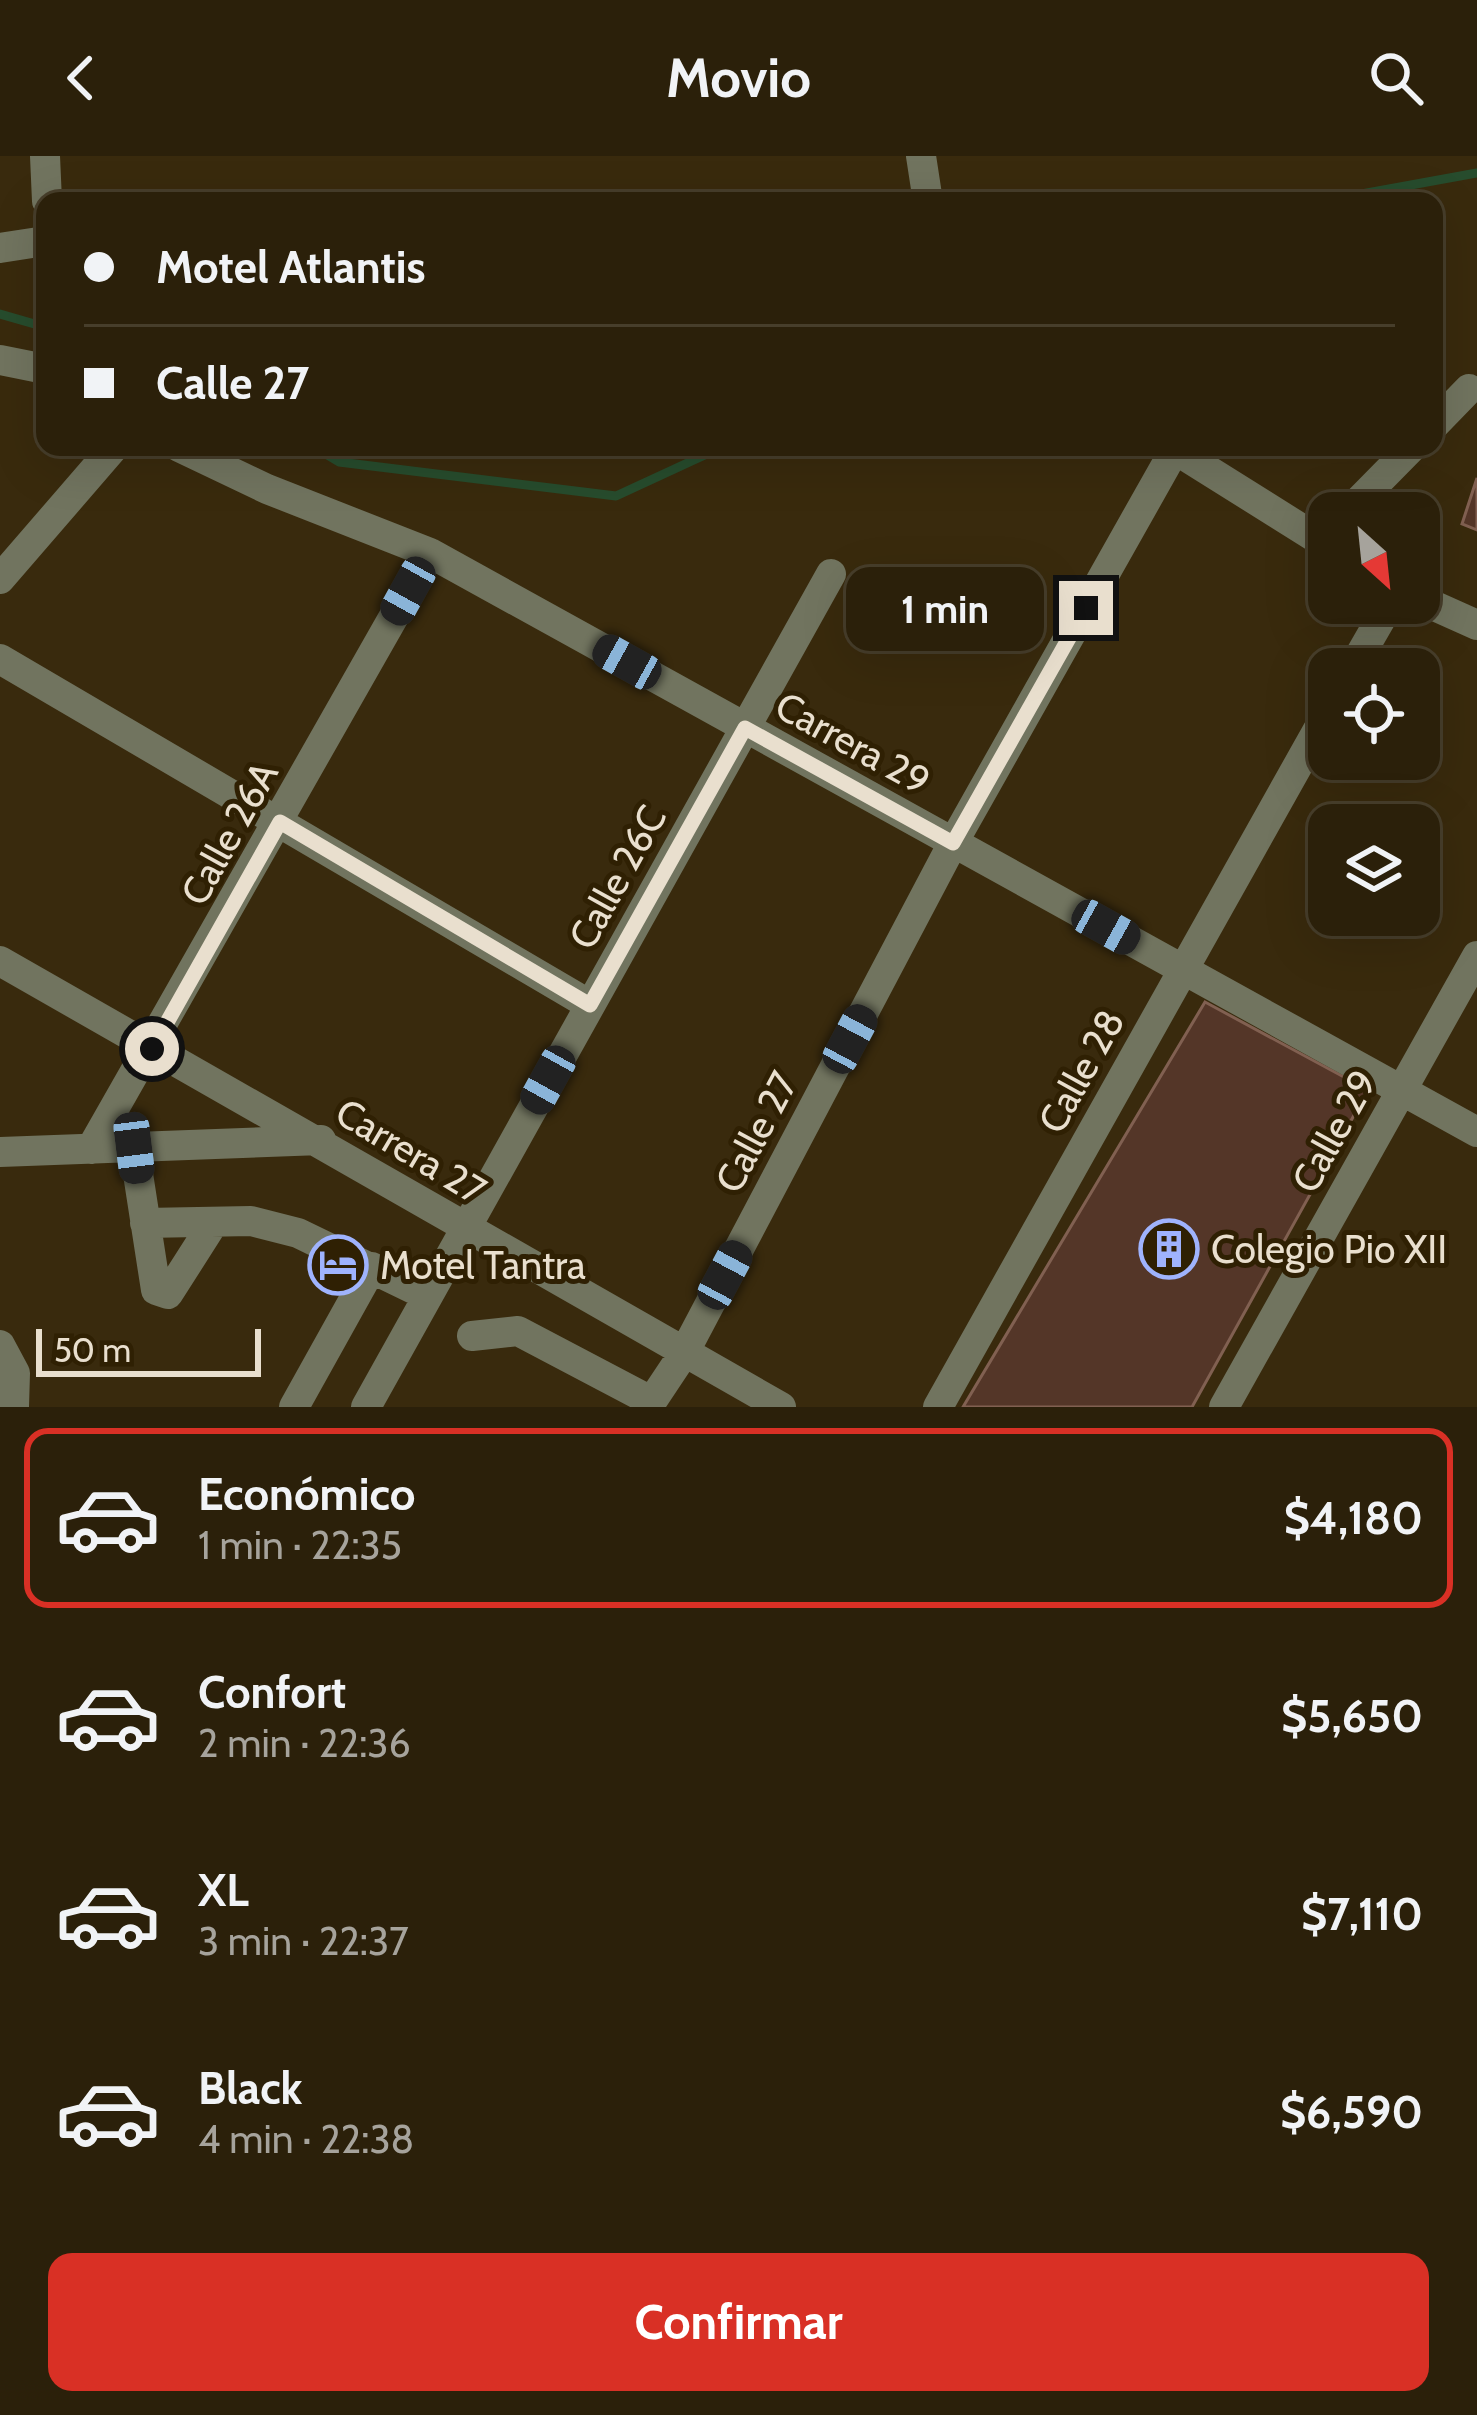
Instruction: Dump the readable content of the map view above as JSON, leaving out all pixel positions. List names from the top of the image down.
{
  "streets": {
    "street": [
      "Carrera 29",
      "Calle 26A",
      "Calle 26C",
      "Calle 28",
      "Calle 29",
      "Calle 27",
      "Carrera 27"
    ]
  },
  "crossings": [
    ["Carrera 29", "Calle 26A"],
    ["Carrera 29", "Calle 26C"],
    ["Carrera 29", "Calle 28"],
    ["Carrera 29", "Calle 29"],
    ["Carrera 29", "Calle 27"],
    ["Calle 26A", "Carrera 27"],
    ["Calle 26C", "Carrera 27"],
    ["Calle 27", "Carrera 27"]
  ],
  "places": {
    "building": ["Colegio Pio XII"],
    "hotel": ["Motel Tantra"]
  },
  "scale_bar": "50 m",
  "north": "bottom right",
  "page": {
    "header": "Movio",
    "banner": ["Motel Atlantis", "Calle 27"],
    "bubble": "1 min",
    "scale": "50 m",
    "list": [
      {
        "name": "Económico",
        "note": "1 min · 22:35",
        "value": "$4,180"
      },
      {
        "name": "Confort",
        "note": "2 min · 22:36",
        "value": "$5,650"
      },
      {
        "name": "XL",
        "note": "3 min · 22:37",
        "value": "$7,110"
      },
      {
        "name": "Black",
        "note": "4 min · 22:38",
        "value": "$6,590"
      }
    ],
    "buttons": "Confirmar"
  }
}
